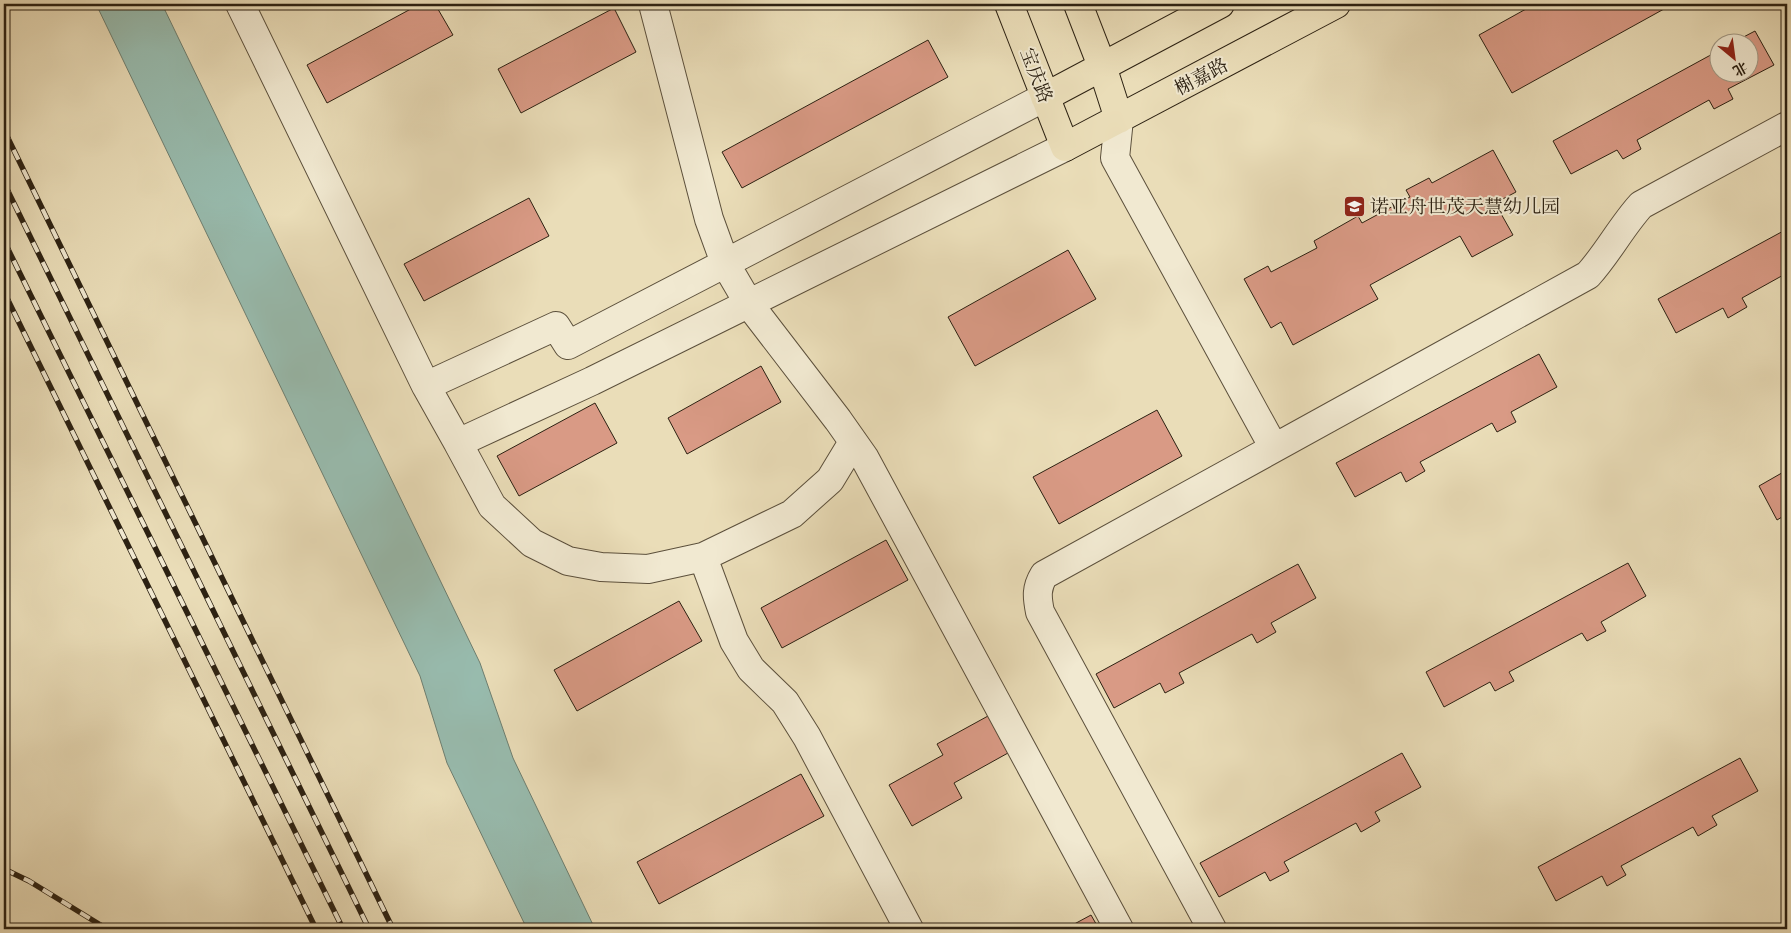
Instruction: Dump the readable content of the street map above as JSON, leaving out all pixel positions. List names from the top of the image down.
{
  "streets": {
    "main road": ["宝庆路", "榭嘉路"]
  },
  "crossings": [
    ["宝庆路", "榭嘉路"]
  ],
  "places": {
    "school or university": ["诺亚舟世茂天慧幼儿园"]
  },
  "north": "bottom right"
}
